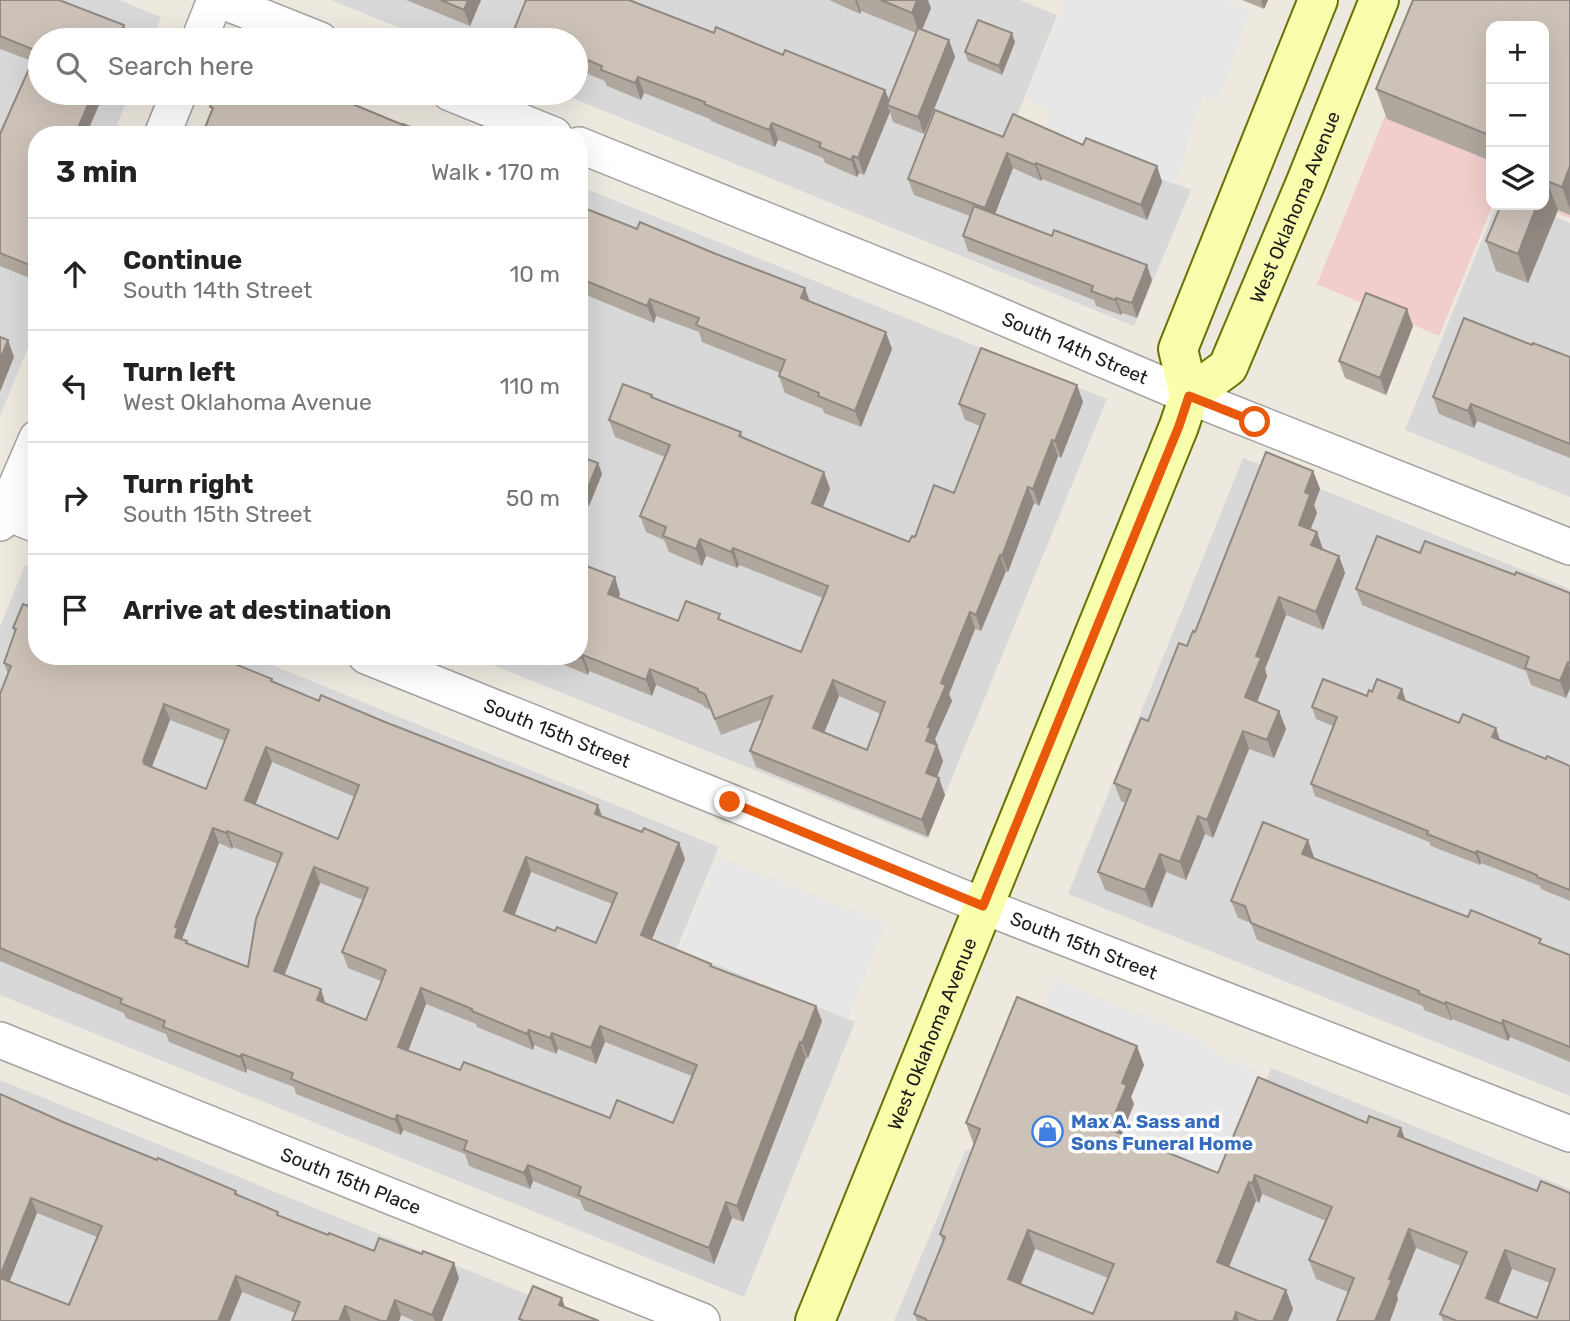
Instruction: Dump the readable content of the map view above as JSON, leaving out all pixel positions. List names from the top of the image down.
{
  "streets": {
    "main road": ["West Oklahoma Avenue"],
    "street": ["South 14th Street", "South 15th Street", "South 15th Place"]
  },
  "crossings": [
    ["West Oklahoma Avenue", "South 14th Street"],
    ["West Oklahoma Avenue", "South 15th Street"]
  ],
  "places": {
    "shop": ["Max A. Sass and Sons Funeral Home"]
  },
  "page": {
    "map_buttons": ["+", "−"],
    "search": "Search here",
    "heading": ["3 min", "Walk · 170 m"],
    "list": [
      ["Continue", "South 14th Street", "10 m"],
      ["Turn left", "West Oklahoma Avenue", "110 m"],
      ["Turn right", "South 15th Street", "50 m"],
      "Arrive at destination"
    ]
  }
}
